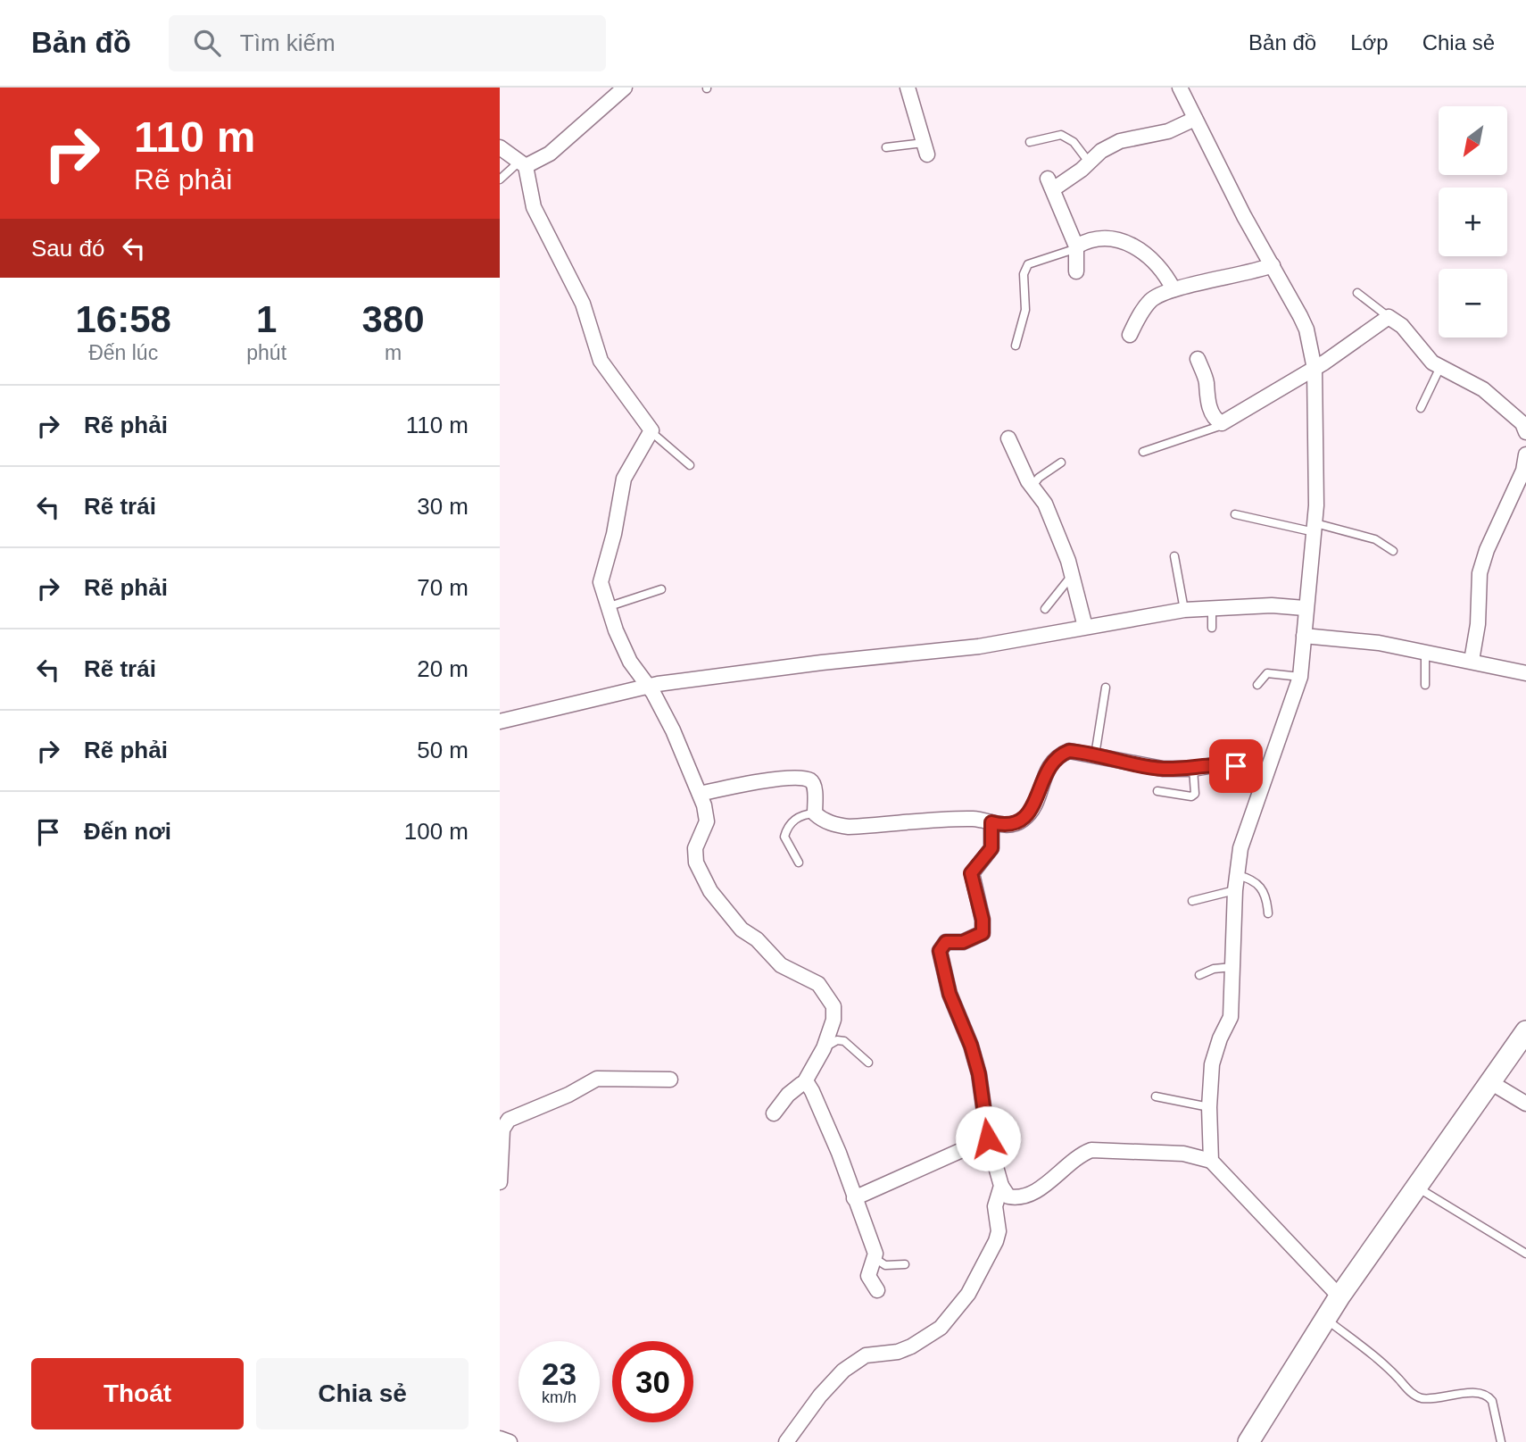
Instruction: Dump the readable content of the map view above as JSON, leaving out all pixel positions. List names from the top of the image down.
{
  "north": "bottom left",
  "page": {
    "header": "Bản đồ",
    "search": "Tìm kiếm",
    "nav": ["Bản đồ", "Lớp", "Chia sẻ"],
    "turn": ["110 m", "Rẽ phải"],
    "map_buttons": ["+", "−"],
    "then": "Sau đó",
    "eta": [
      "16:58",
      "Đến lúc",
      "1",
      "phút",
      "380",
      "m"
    ],
    "list": [
      {
        "name": "Rẽ phải",
        "value": "110 m"
      },
      {
        "name": "Rẽ trái",
        "value": "30 m"
      },
      {
        "name": "Rẽ phải",
        "value": "70 m"
      },
      {
        "name": "Rẽ trái",
        "value": "20 m"
      },
      {
        "name": "Rẽ phải",
        "value": "50 m"
      },
      {
        "name": "Đến nơi",
        "value": "100 m"
      }
    ],
    "speed": "23 km/h",
    "limit": "30",
    "buttons": ["Thoát", "Chia sẻ"]
  }
}
